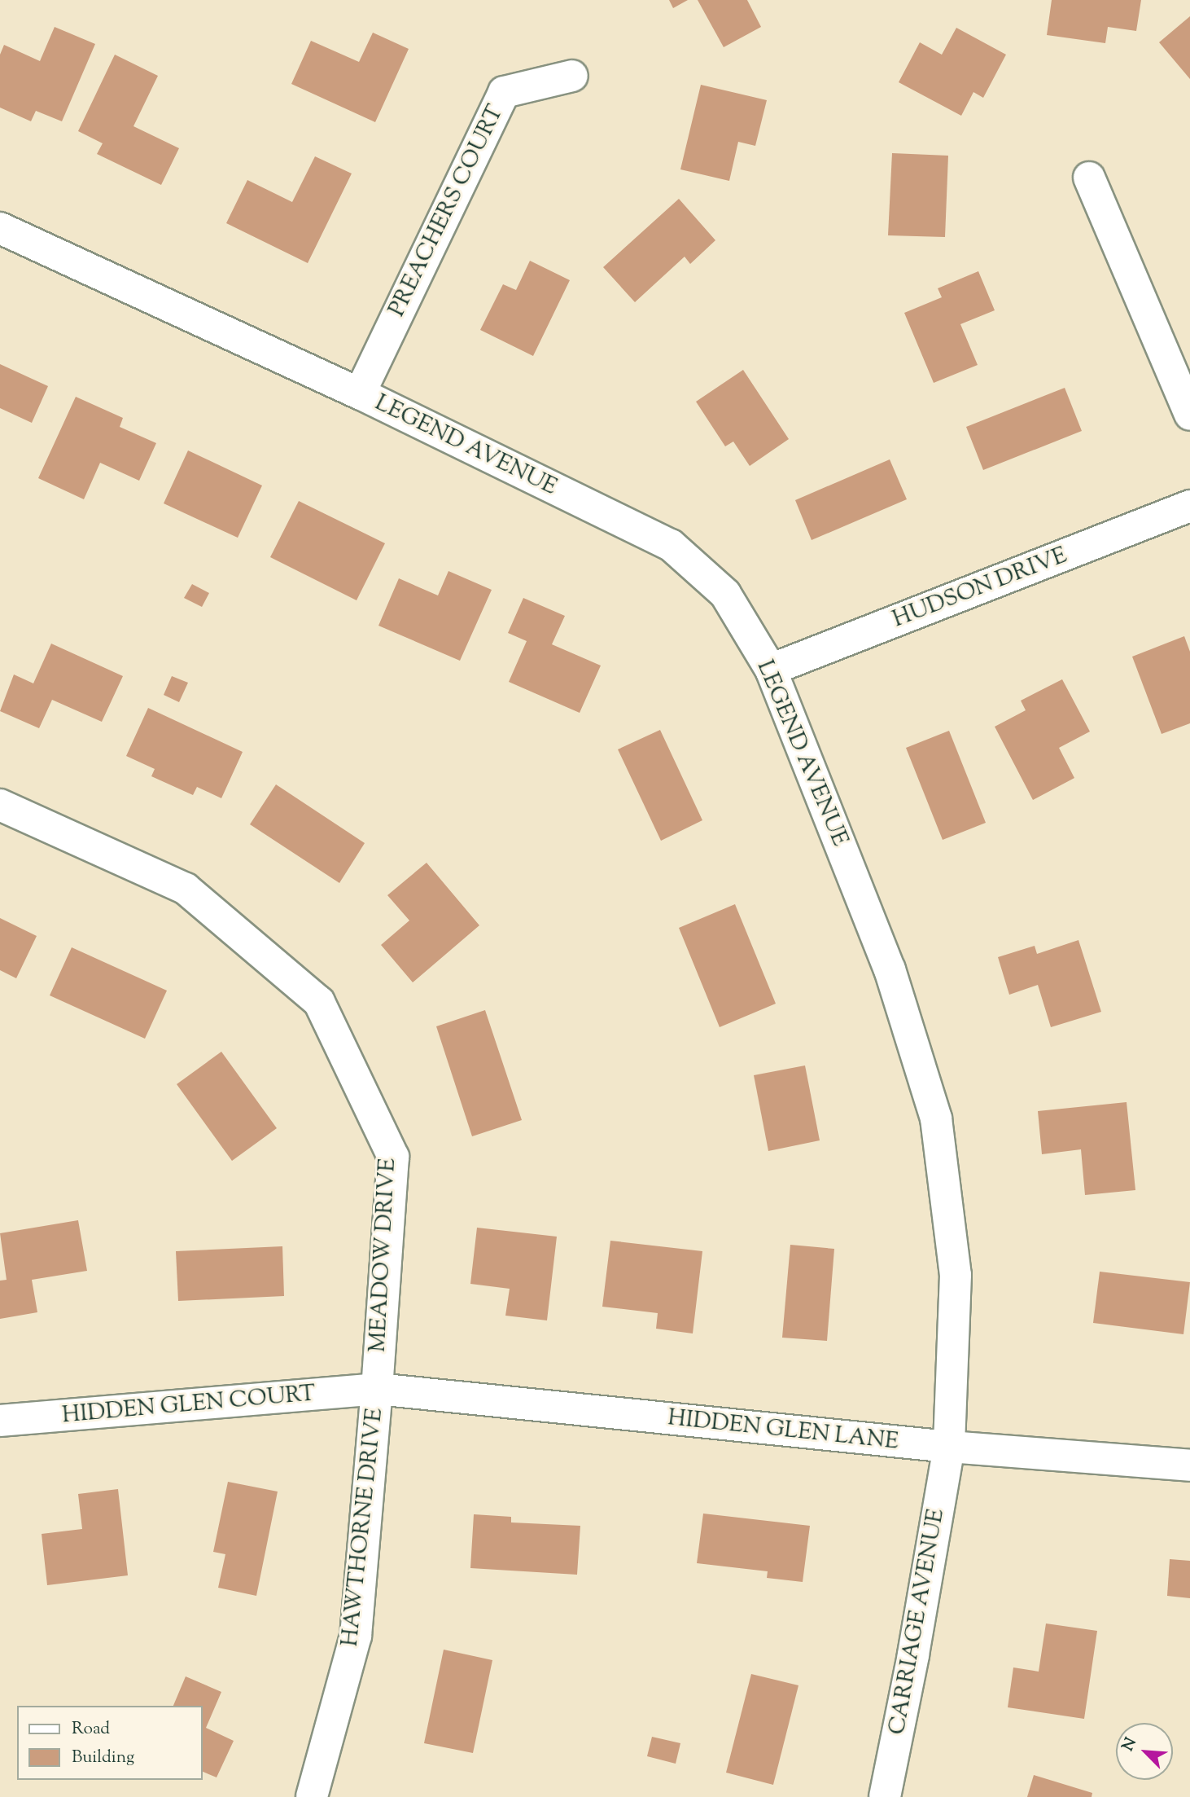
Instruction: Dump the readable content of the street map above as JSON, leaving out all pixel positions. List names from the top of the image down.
{
  "streets": {
    "street": [
      "PREACHERS COURT",
      "LEGEND AVENUE",
      "HUDSON DRIVE",
      "MEADOW DRIVE",
      "HIDDEN GLEN COURT",
      "HIDDEN GLEN LANE",
      "HAWTHORNE DRIVE",
      "CARRIAGE AVENUE"
    ]
  },
  "crossings": [
    ["PREACHERS COURT", "LEGEND AVENUE"],
    ["LEGEND AVENUE", "HUDSON DRIVE"],
    ["LEGEND AVENUE", "HIDDEN GLEN LANE"],
    ["LEGEND AVENUE", "CARRIAGE AVENUE"],
    ["MEADOW DRIVE", "HIDDEN GLEN COURT"],
    ["MEADOW DRIVE", "HIDDEN GLEN LANE"],
    ["MEADOW DRIVE", "HAWTHORNE DRIVE"],
    ["HIDDEN GLEN COURT", "HIDDEN GLEN LANE"],
    ["HIDDEN GLEN COURT", "HAWTHORNE DRIVE"],
    ["HIDDEN GLEN LANE", "HAWTHORNE DRIVE"],
    ["HIDDEN GLEN LANE", "CARRIAGE AVENUE"]
  ],
  "legend": ["Road", "Building"],
  "north": "top left"
}
